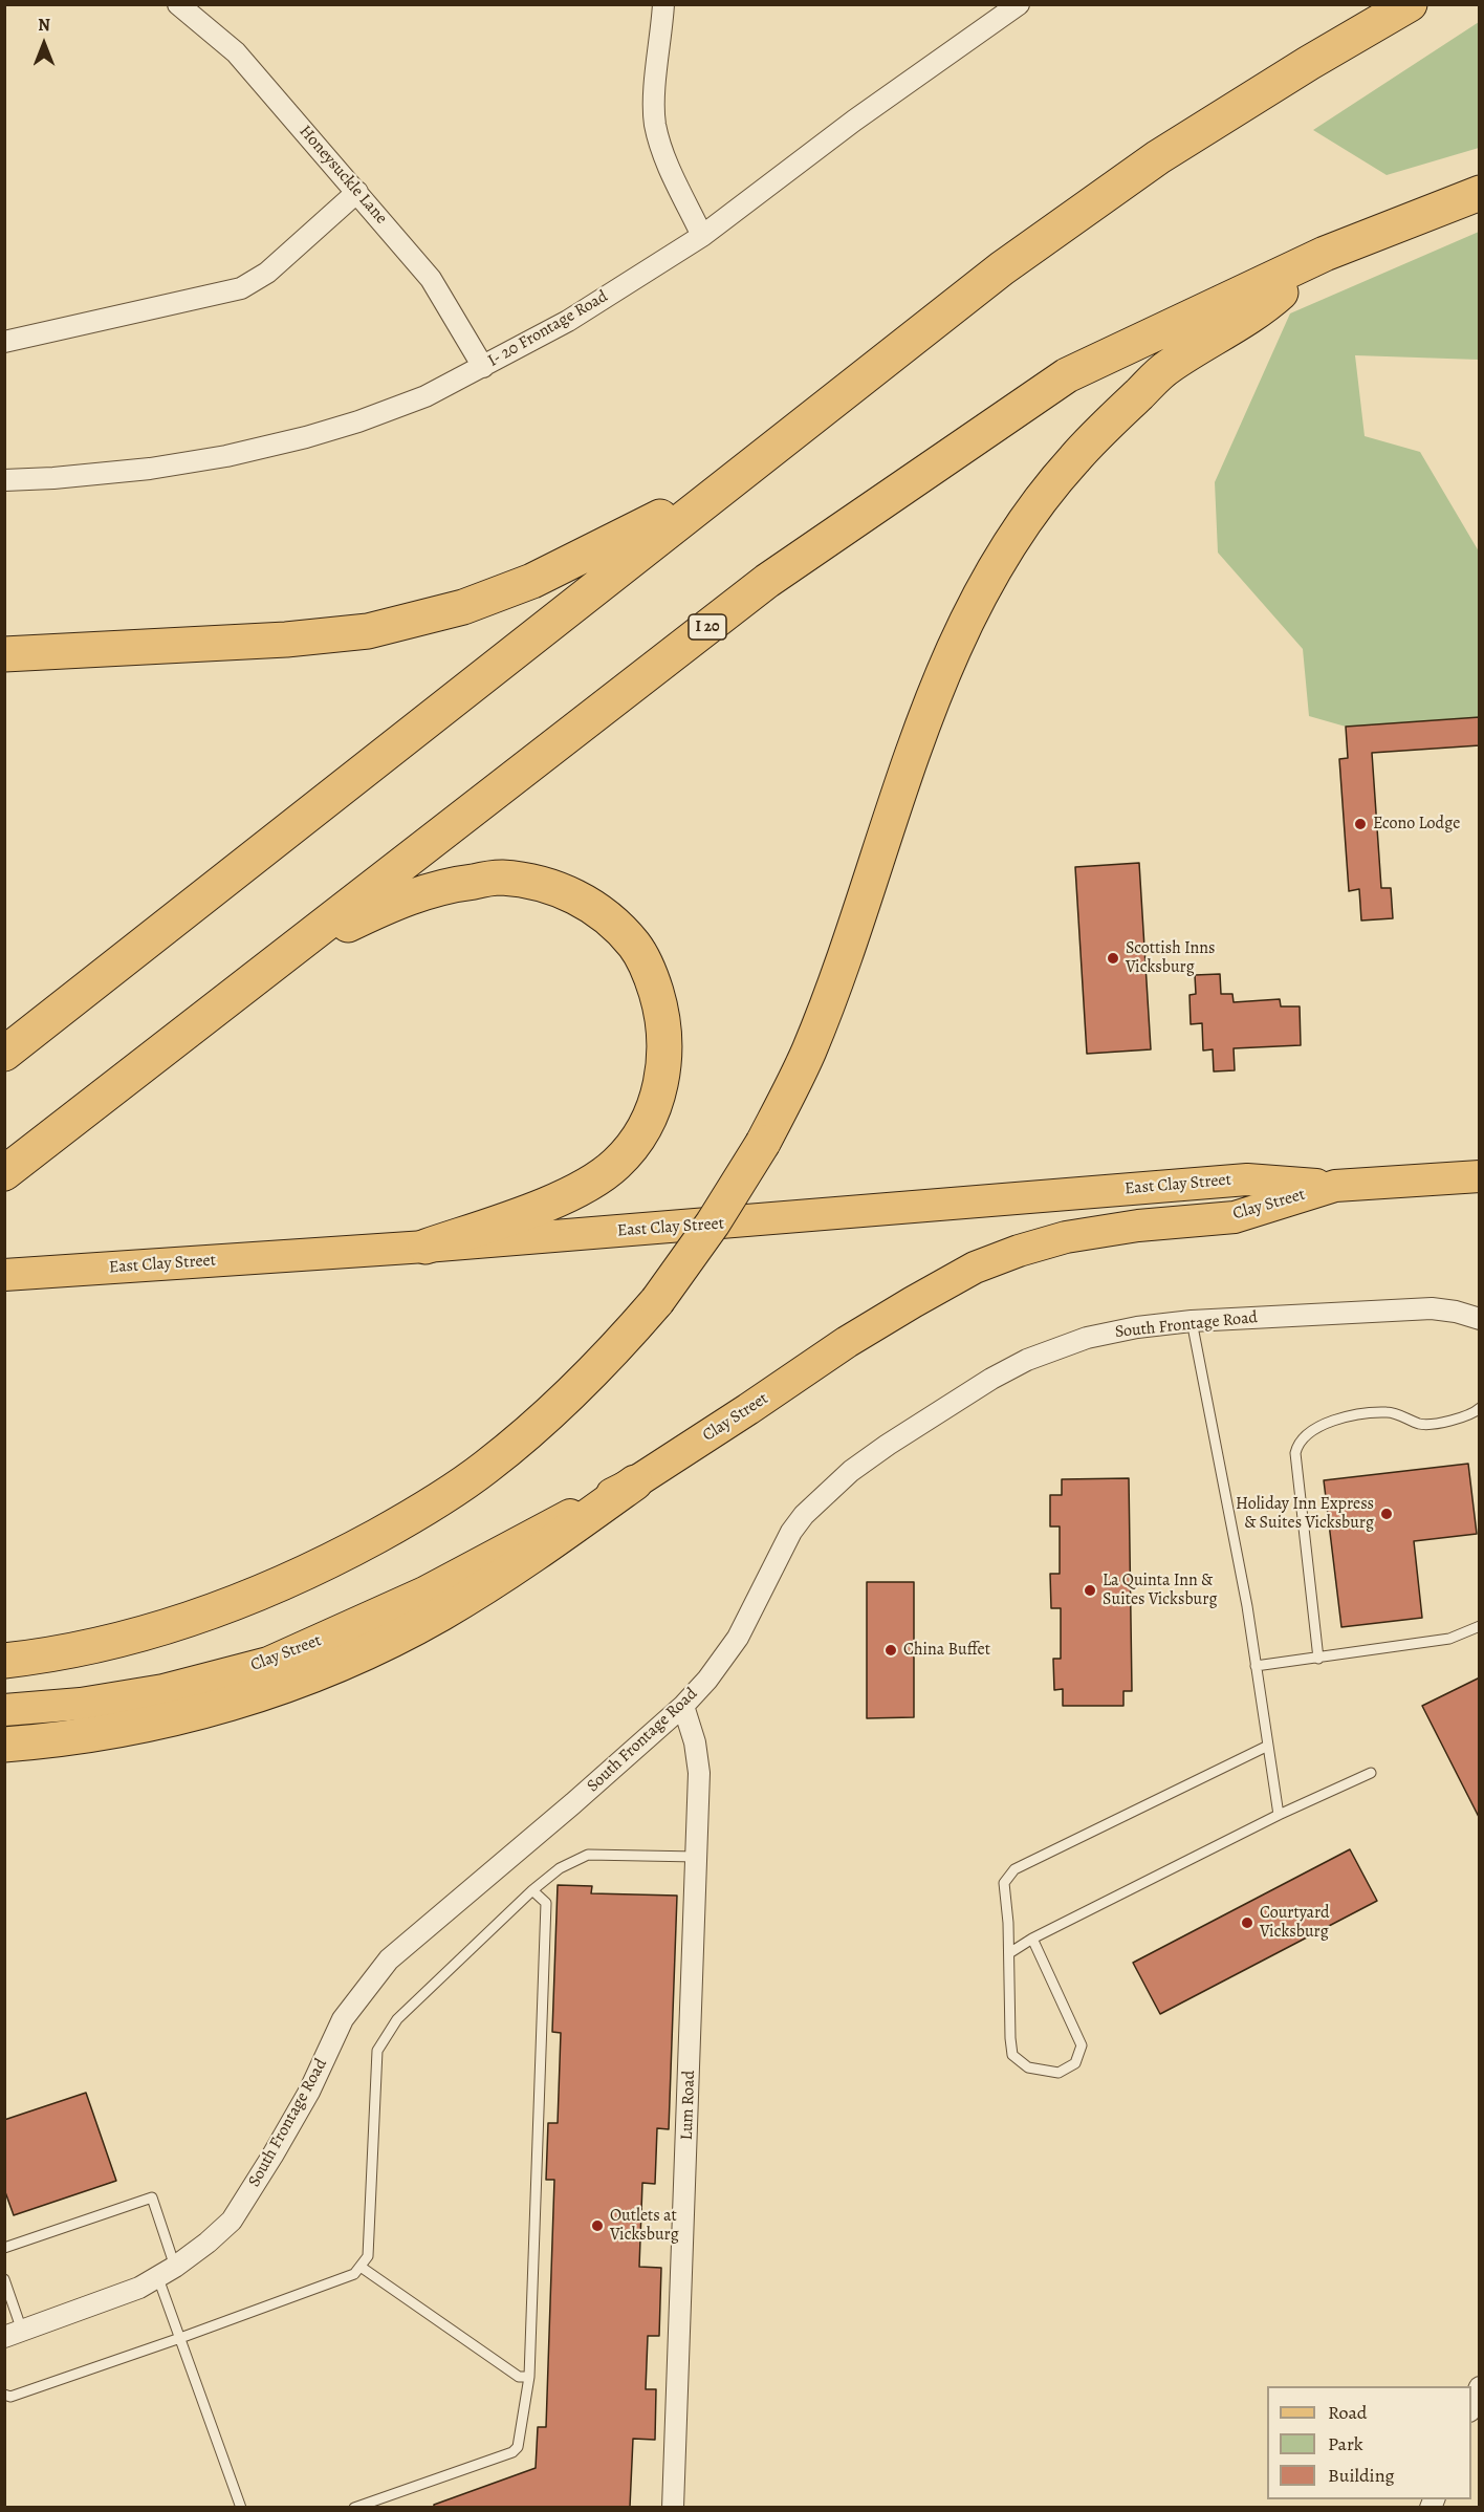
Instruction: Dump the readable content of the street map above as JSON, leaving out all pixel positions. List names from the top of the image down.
{
  "streets": {
    "highway": ["I 20"],
    "main road": ["East Clay Street", "Clay Street"],
    "street": [
      "Honeysuckle Lane",
      "I- 20 Frontage Road",
      "South Frontage Road",
      "Lum Road"
    ]
  },
  "crossings": [
    ["Honeysuckle Lane", "I- 20 Frontage Road"],
    ["East Clay Street", "Clay Street"],
    ["South Frontage Road", "Lum Road"]
  ],
  "places": [
    "Econo Lodge",
    "Scottish Inns Vicksburg",
    "Holiday Inn Express & Suites Vicksburg",
    "La Quinta Inn & Suites Vicksburg",
    "China Buffet",
    "Courtyard Vicksburg",
    "Outlets at Vicksburg"
  ],
  "legend": ["Road", "Park", "Building"],
  "north": "top"
}
